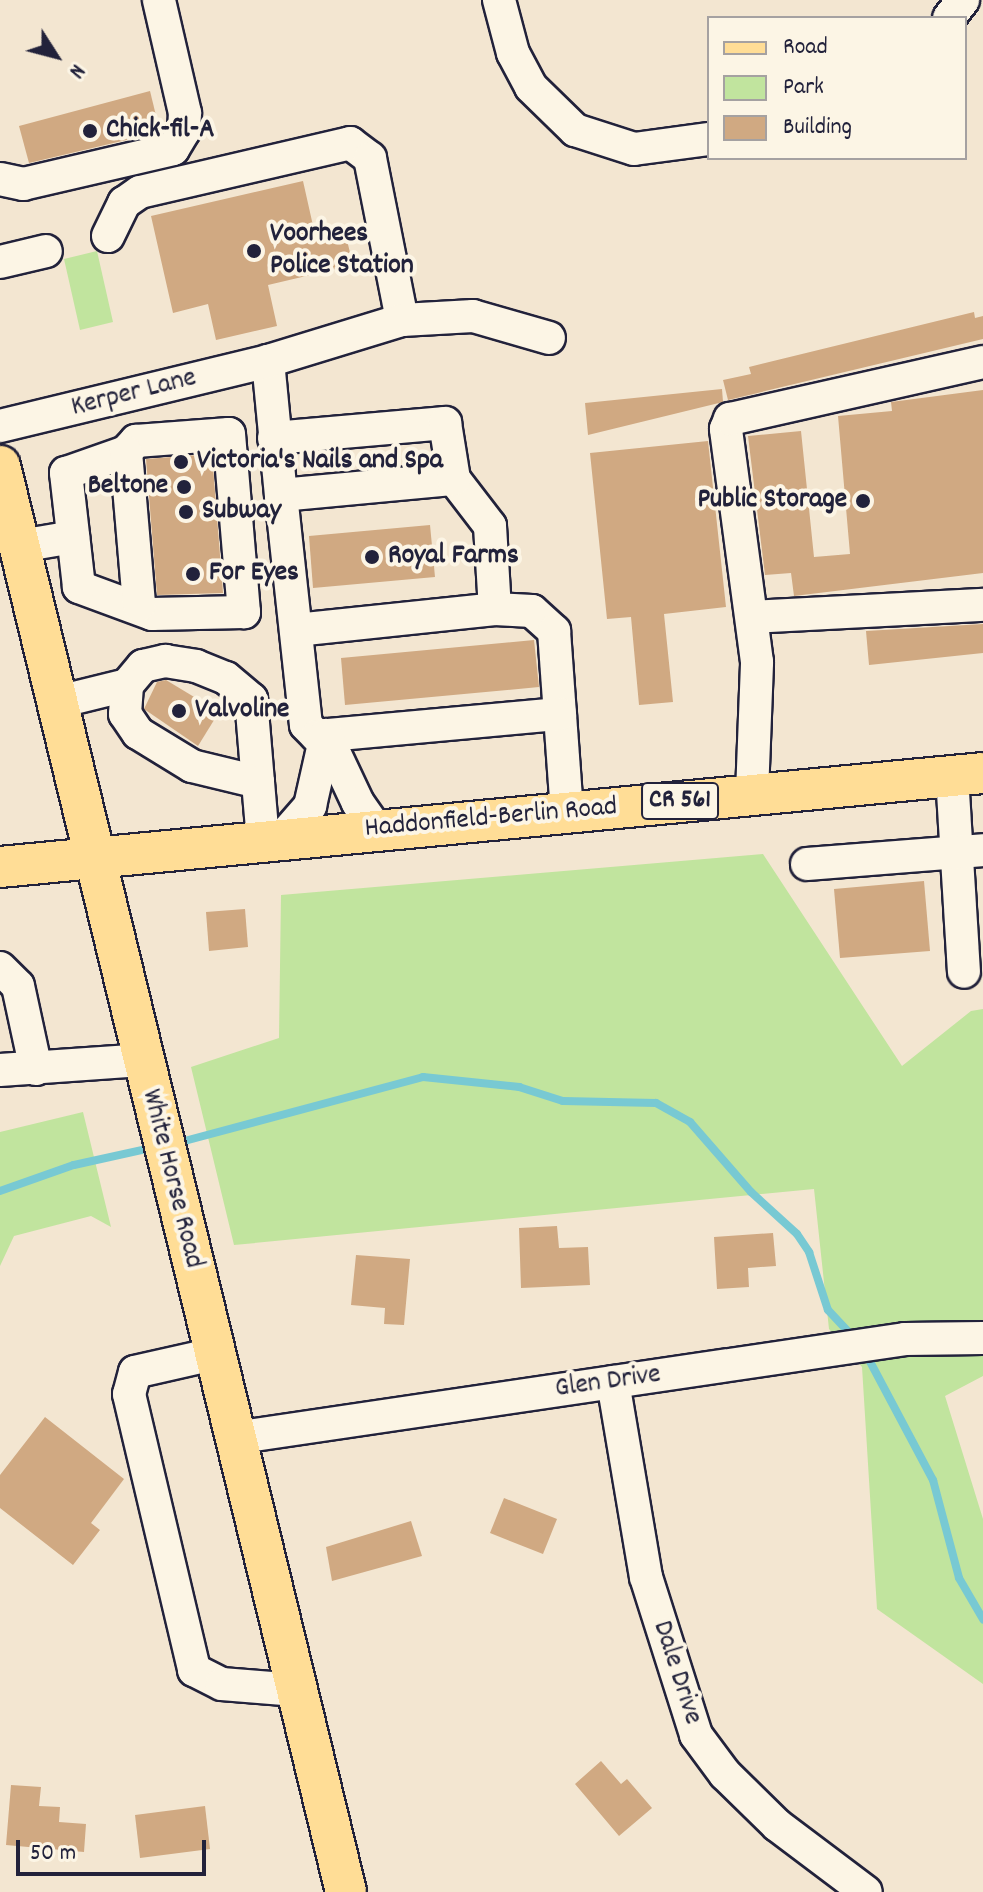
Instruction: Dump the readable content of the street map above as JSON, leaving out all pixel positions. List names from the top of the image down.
{
  "streets": {
    "main road": ["CR 561", "Haddonfield-Berlin Road", "White Horse Road"],
    "street": ["Kerper Lane", "Glen Drive", "Dale Drive"]
  },
  "crossings": [
    ["Haddonfield-Berlin Road", "White Horse Road"],
    ["White Horse Road", "Glen Drive"],
    ["Glen Drive", "Dale Drive"]
  ],
  "places": [
    "Chick-fil-A",
    "Voorhees Police Station",
    "Victoria's Nails and Spa",
    "Beltone",
    "Public Storage",
    "Subway",
    "Royal Farms",
    "For Eyes",
    "Valvoline"
  ],
  "legend": ["Road", "Park", "Building"],
  "scale_bar": "50 m",
  "north": "bottom right"
}
